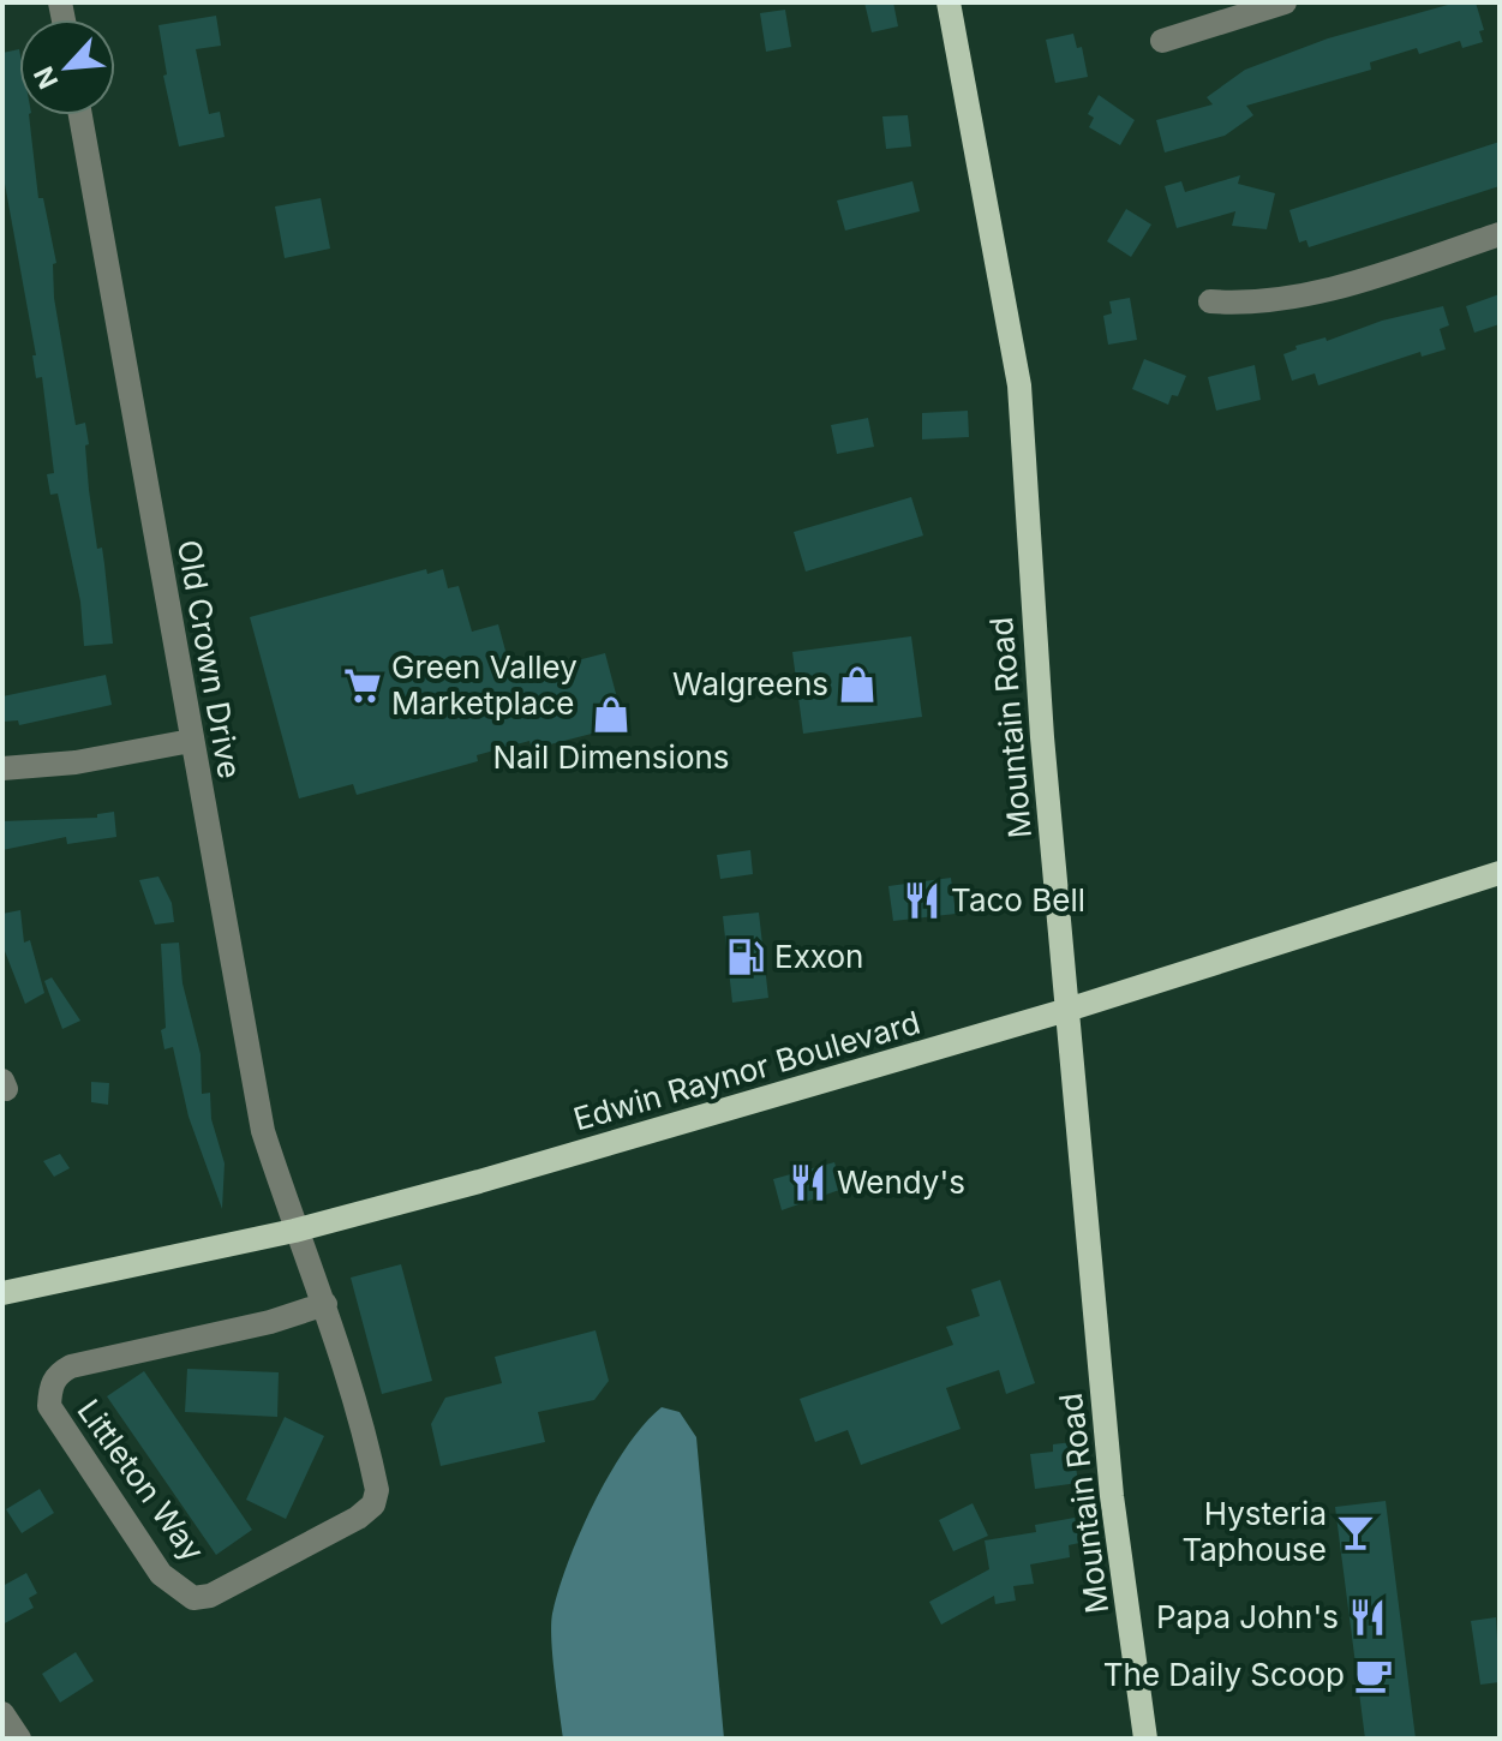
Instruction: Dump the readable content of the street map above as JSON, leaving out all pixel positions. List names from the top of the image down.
{
  "streets": {
    "main road": ["Mountain Road", "Edwin Raynor Boulevard"],
    "street": ["Old Crown Drive", "Littleton Way"]
  },
  "crossings": [
    ["Old Crown Drive", "Edwin Raynor Boulevard"],
    ["Old Crown Drive", "Littleton Way"],
    ["Mountain Road", "Edwin Raynor Boulevard"],
    ["Edwin Raynor Boulevard", "Littleton Way"]
  ],
  "places": {
    "shop": ["Walgreens", "Nail Dimensions"],
    "supermarket": ["Green Valley Marketplace"],
    "restaurant": ["Taco Bell", "Wendy's", "Papa John's"],
    "fuel station": ["Exxon"],
    "bar": ["Hysteria Taphouse"],
    "cafe": ["The Daily Scoop"]
  },
  "north": "bottom left"
}
